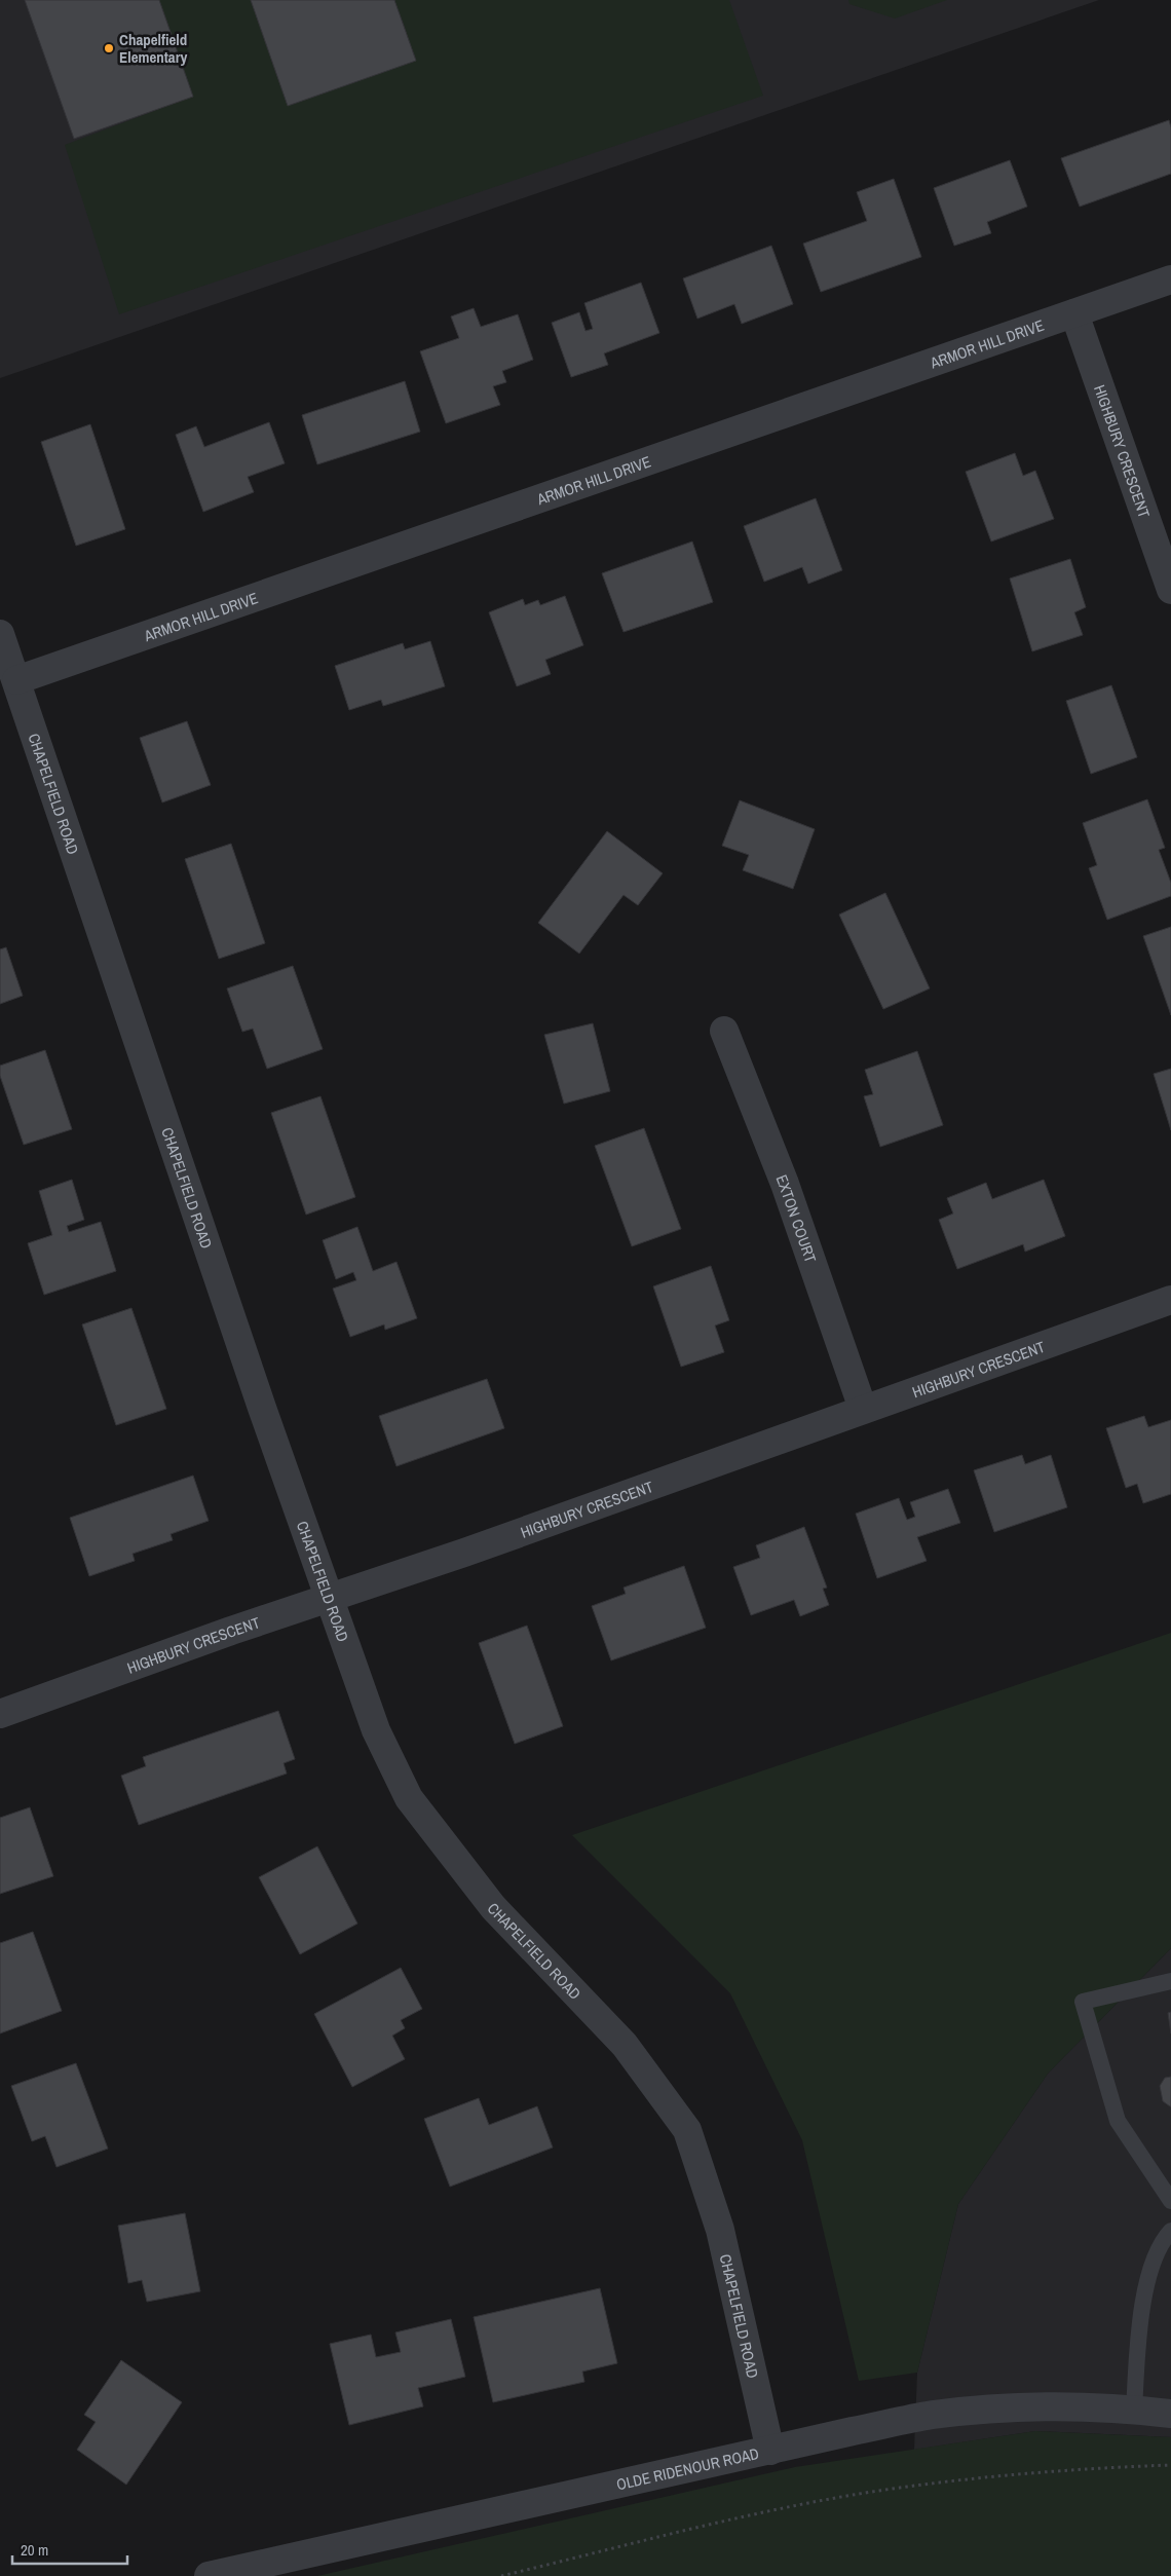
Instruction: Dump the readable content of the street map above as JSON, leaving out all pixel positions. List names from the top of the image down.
{
  "streets": {
    "street": [
      "ARMOR HILL DRIVE",
      "HIGHBURY CRESCENT",
      "CHAPELFIELD ROAD",
      "EXTON COURT",
      "OLDE RIDENOUR ROAD"
    ]
  },
  "crossings": [
    ["ARMOR HILL DRIVE", "HIGHBURY CRESCENT"],
    ["ARMOR HILL DRIVE", "CHAPELFIELD ROAD"],
    ["HIGHBURY CRESCENT", "CHAPELFIELD ROAD"],
    ["HIGHBURY CRESCENT", "EXTON COURT"],
    ["CHAPELFIELD ROAD", "OLDE RIDENOUR ROAD"]
  ],
  "places": ["Chapelfield Elementary"],
  "scale_bar": "20 m"
}
